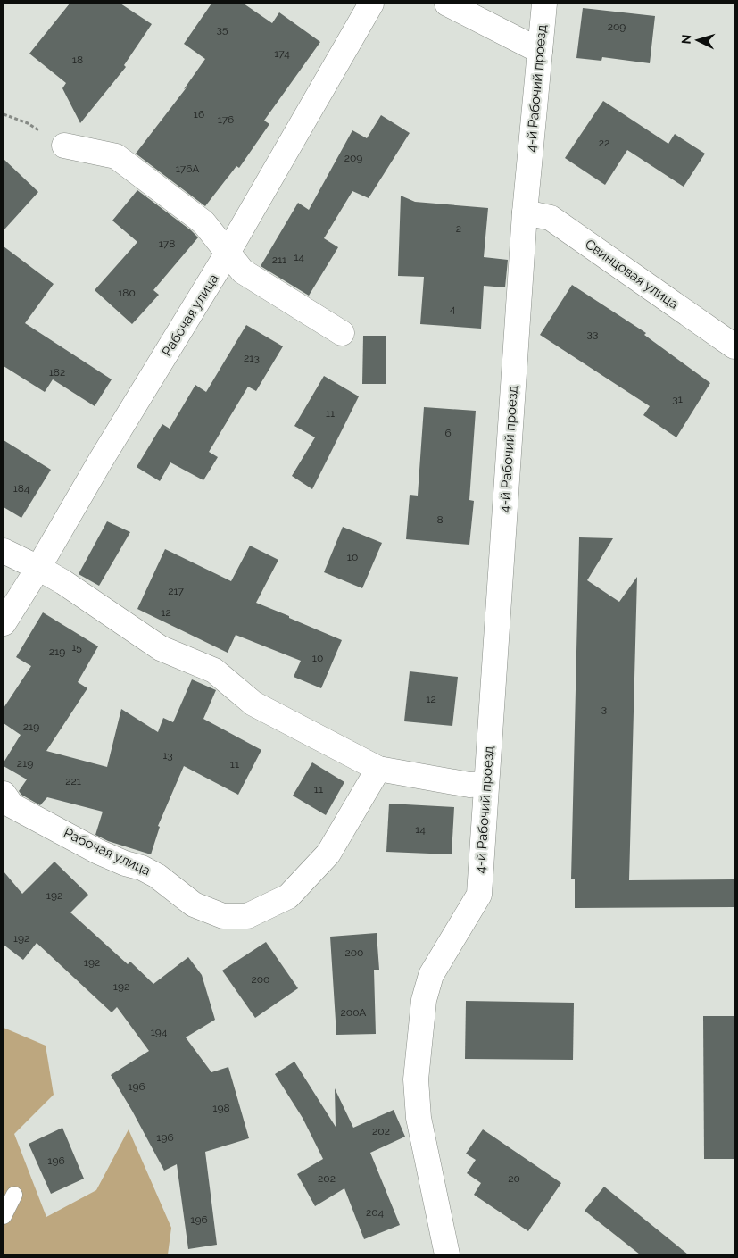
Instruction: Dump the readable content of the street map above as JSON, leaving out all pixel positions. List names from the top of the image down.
{
  "streets": {
    "street": ["4-й Рабочий проезд", "Свинцовая улица", "Рабочая улица"]
  },
  "crossings": [
    ["4-й Рабочий проезд", "Свинцовая улица"]
  ],
  "house_numbers": [
    "209",
    "35",
    "174",
    "18",
    "16",
    "176",
    "22",
    "209",
    "176А",
    "2",
    "178",
    "14",
    "211",
    "180",
    "4",
    "33",
    "213",
    "182",
    "31",
    "11",
    "6",
    "184",
    "8",
    "10",
    "217",
    "12",
    "15",
    "219",
    "10",
    "12",
    "3",
    "219",
    "13",
    "219",
    "11",
    "221",
    "11",
    "14",
    "192",
    "192",
    "200",
    "192",
    "200",
    "192",
    "200А",
    "194",
    "196",
    "198",
    "202",
    "196",
    "196",
    "202",
    "20",
    "204",
    "196"
  ],
  "north": "left"
}
